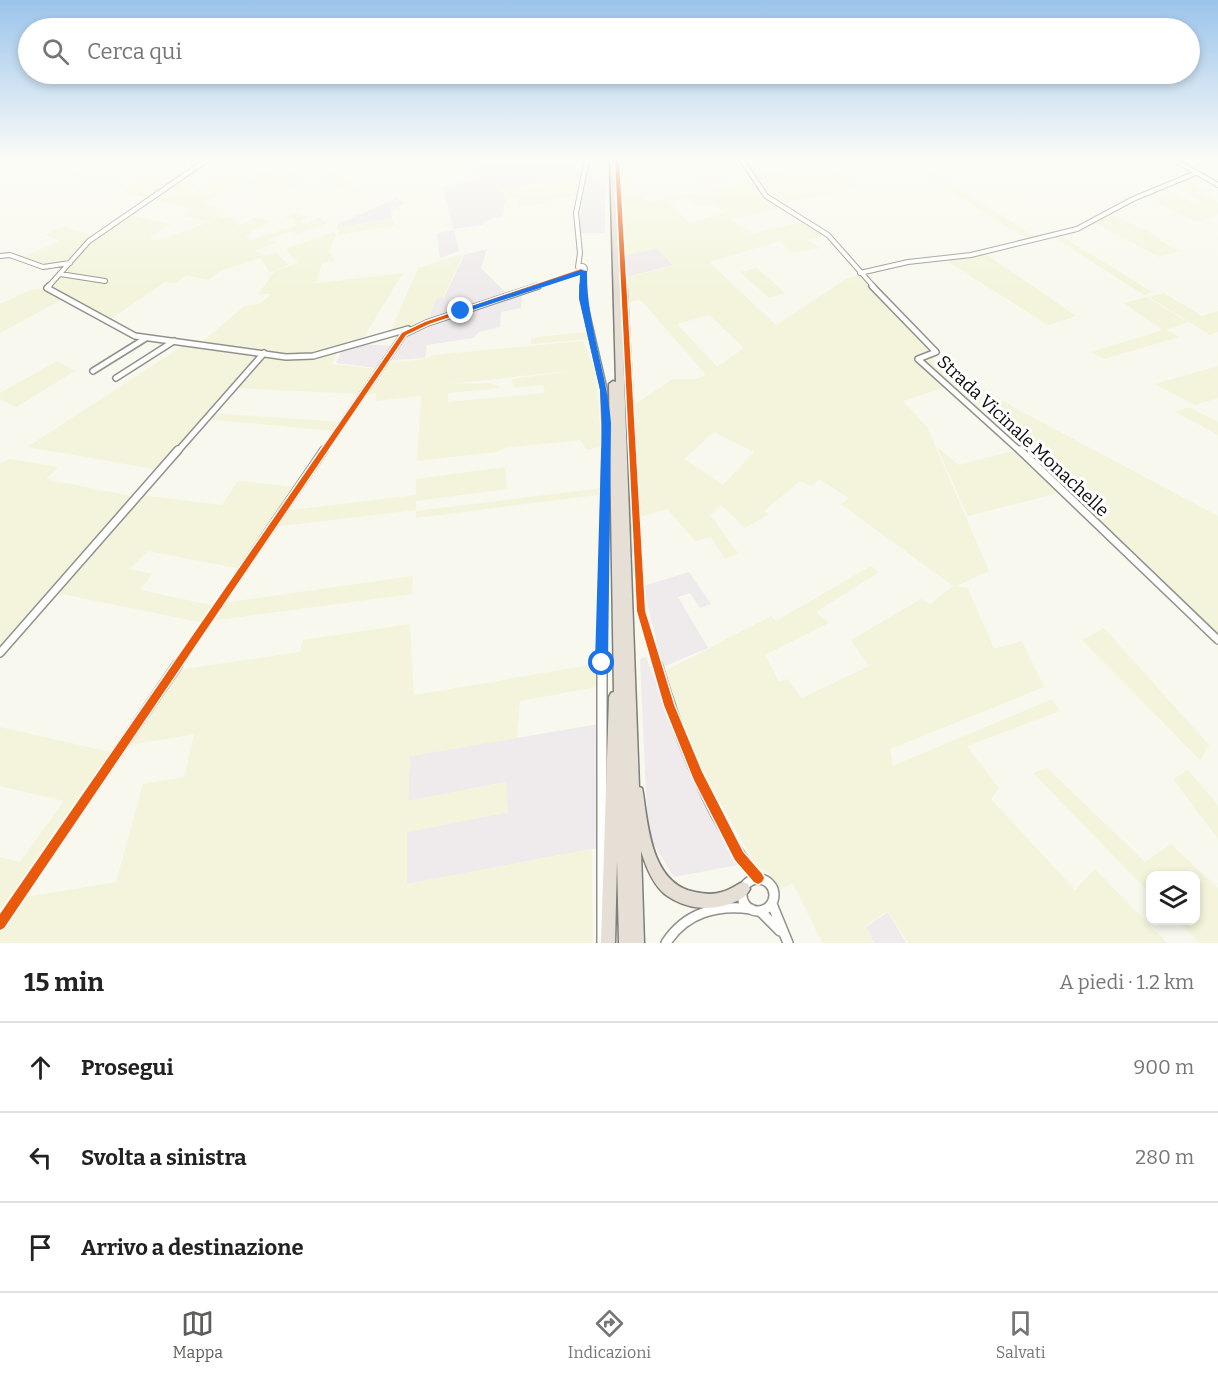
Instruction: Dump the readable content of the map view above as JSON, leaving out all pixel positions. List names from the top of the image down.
{
  "streets": {
    "street": ["Strada Vicinale Monachelle"]
  },
  "page": {
    "search": "Cerca qui",
    "heading": ["15 min", "A piedi · 1.2 km"],
    "list": [
      ["Prosegui", "900 m"],
      ["Svolta a sinistra", "280 m"],
      "Arrivo a destinazione"
    ],
    "nav": ["Mappa", "Indicazioni", "Salvati"]
  }
}
